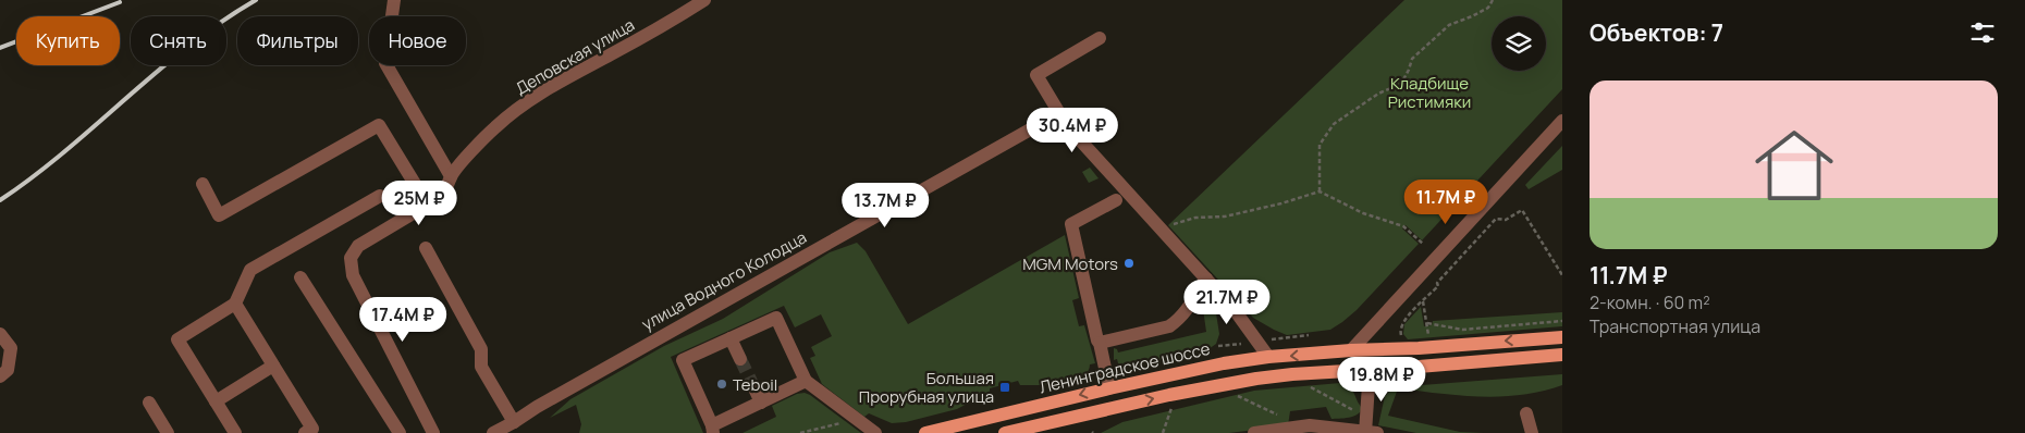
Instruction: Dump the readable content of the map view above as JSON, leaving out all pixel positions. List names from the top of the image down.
{
  "streets": {
    "main road": ["Ленинградское шоссе"],
    "street": ["Деповская улица", "улица Водного Колодца"]
  },
  "parks": ["Кладбище Ристимяки"],
  "places": {
    "other": ["MGM Motors", "Teboil"],
    "transit": ["Большая Прорубная улица"]
  },
  "page": {
    "heading": "Объектов: 7",
    "chip": [
      "Купить",
      "Снять",
      "Фильтры",
      "Новое"
    ],
    "list": [
      {
        "name": "11.7M ₽",
        "note": "2-комн. · 60 m² · Транспортная улица"
      }
    ],
    "price": [
      "30.4M ₽",
      "11.7M ₽",
      "25M ₽",
      "13.7M ₽",
      "21.7M ₽",
      "17.4M ₽",
      "19.8M ₽"
    ]
  }
}
